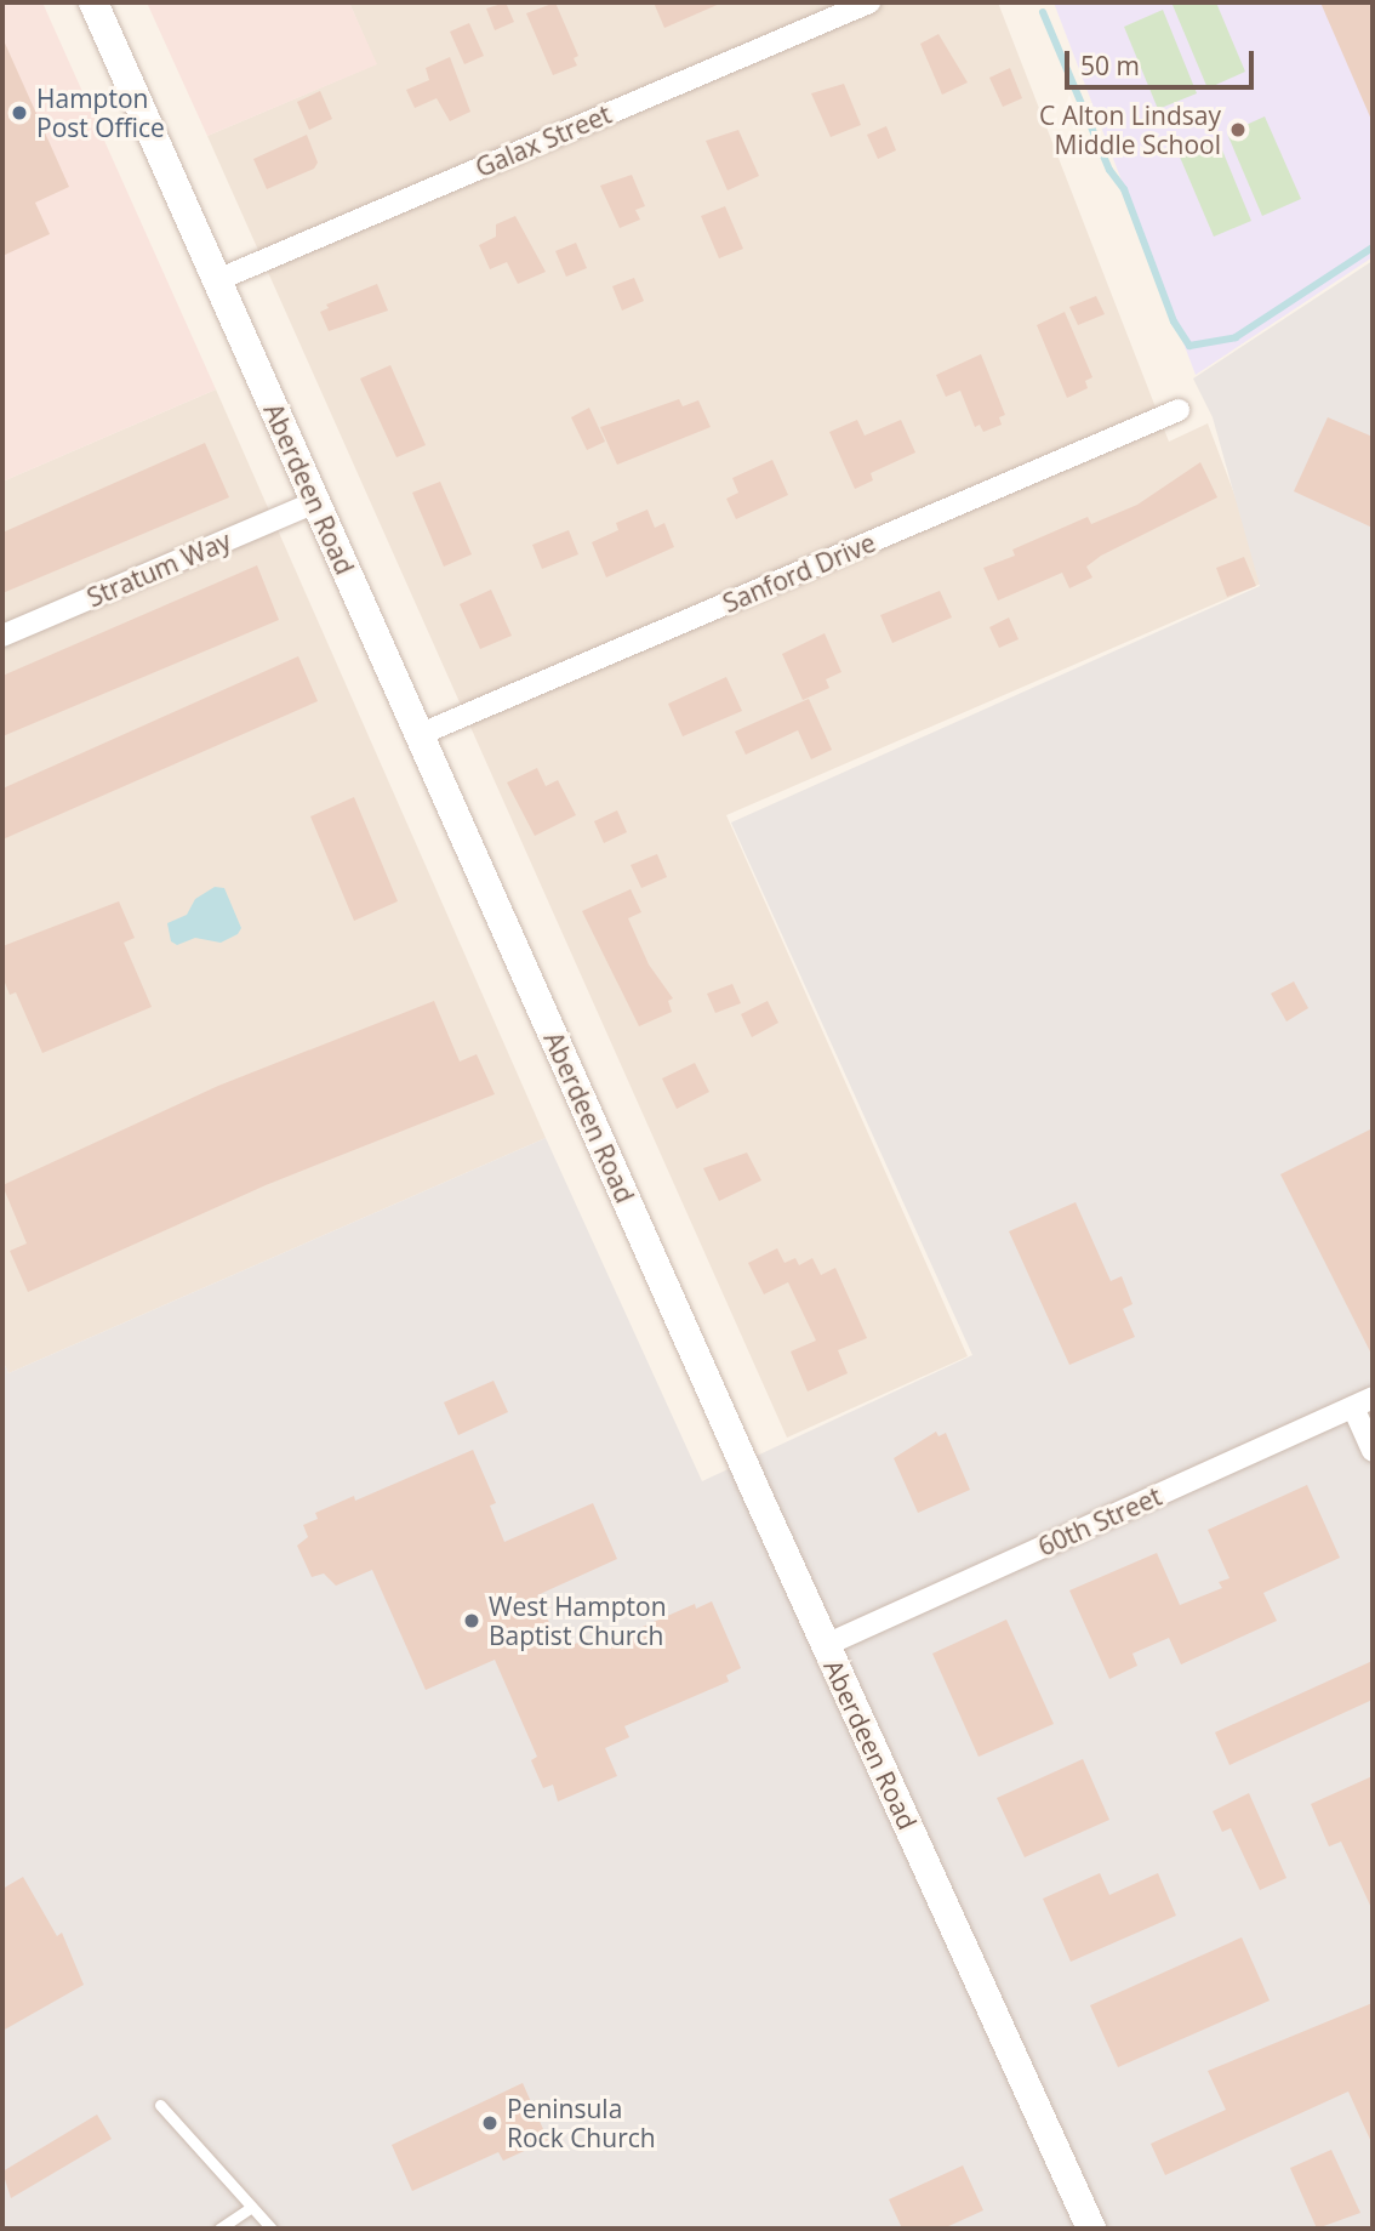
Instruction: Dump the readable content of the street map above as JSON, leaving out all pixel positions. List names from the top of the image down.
{
  "streets": {
    "main road": ["Aberdeen Road"],
    "street": [
      "Galax Street",
      "Stratum Way",
      "Sanford Drive",
      "60th Street"
    ]
  },
  "crossings": [
    ["Galax Street", "Aberdeen Road"],
    ["Aberdeen Road", "Stratum Way"],
    ["Aberdeen Road", "Sanford Drive"],
    ["Aberdeen Road", "60th Street"]
  ],
  "places": [
    "Hampton Post Office",
    "C Alton Lindsay Middle School",
    "West Hampton Baptist Church",
    "Peninsula Rock Church"
  ],
  "scale_bar": "50 m"
}
